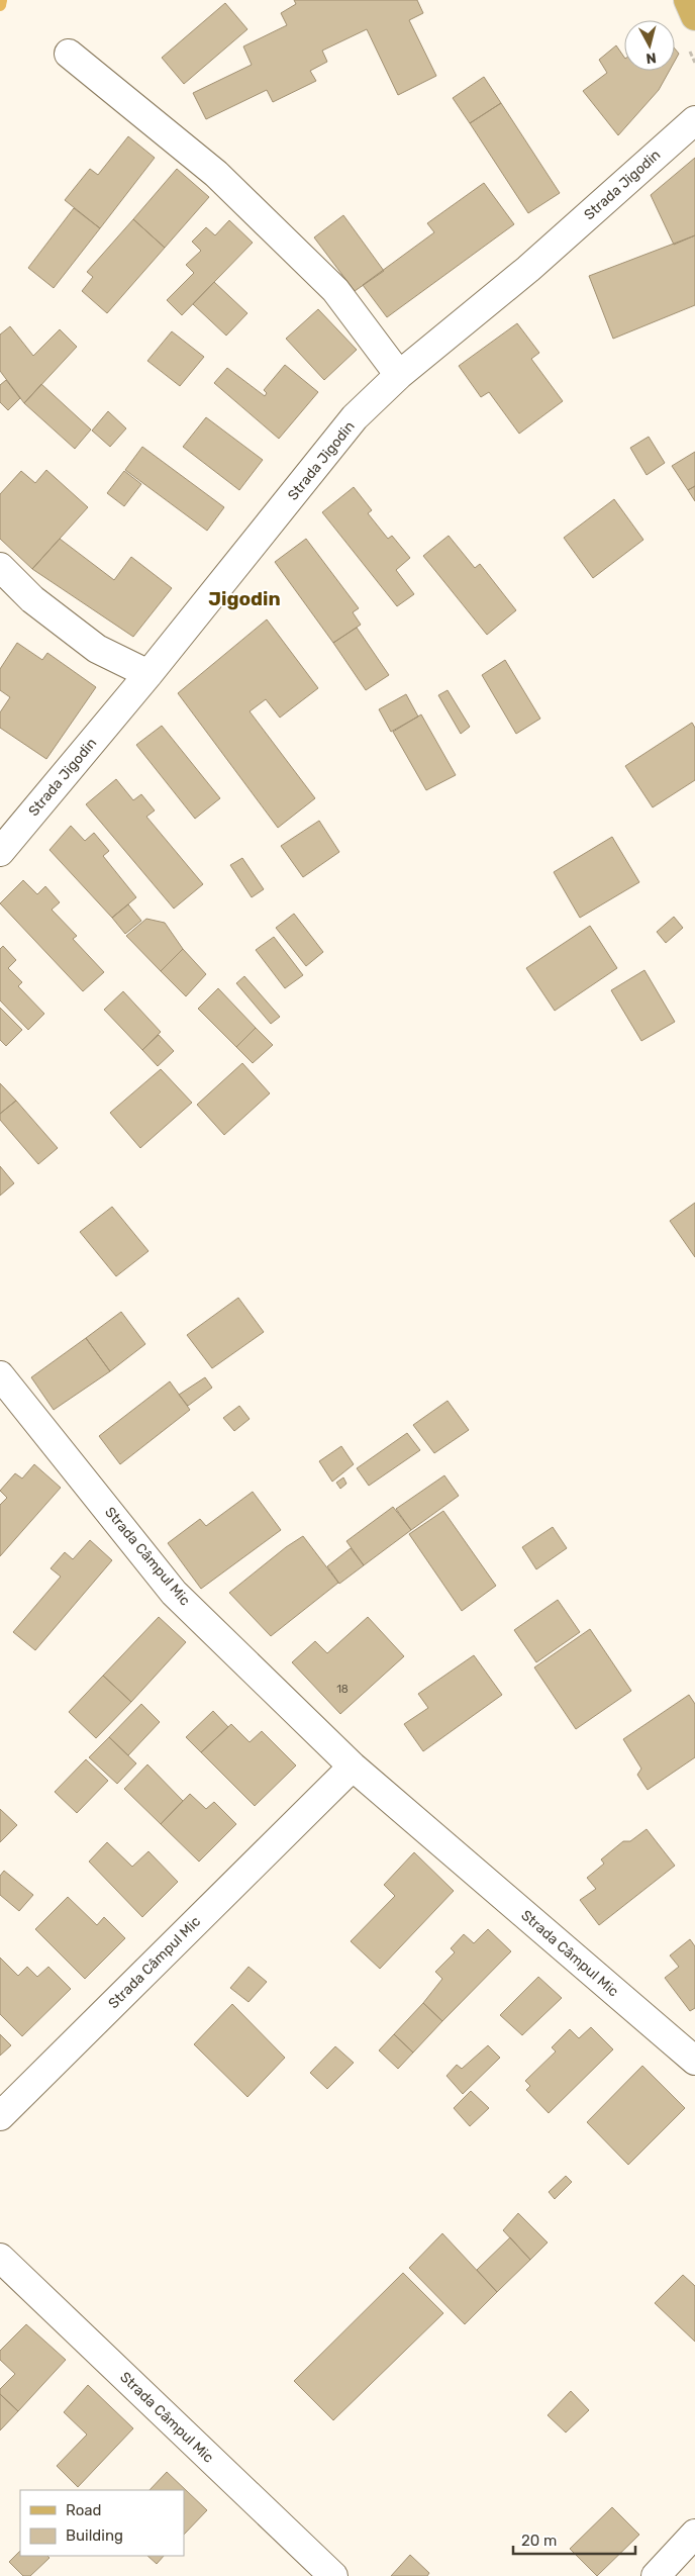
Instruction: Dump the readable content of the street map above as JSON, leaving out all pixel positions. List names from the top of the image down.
{
  "streets": {
    "street": ["Strada Jigodin", "Strada Câmpul Mic"]
  },
  "districts": ["Jigodin"],
  "house_numbers": ["18"],
  "legend": ["Road", "Building"],
  "scale_bar": "20 m",
  "north": "bottom"
}
